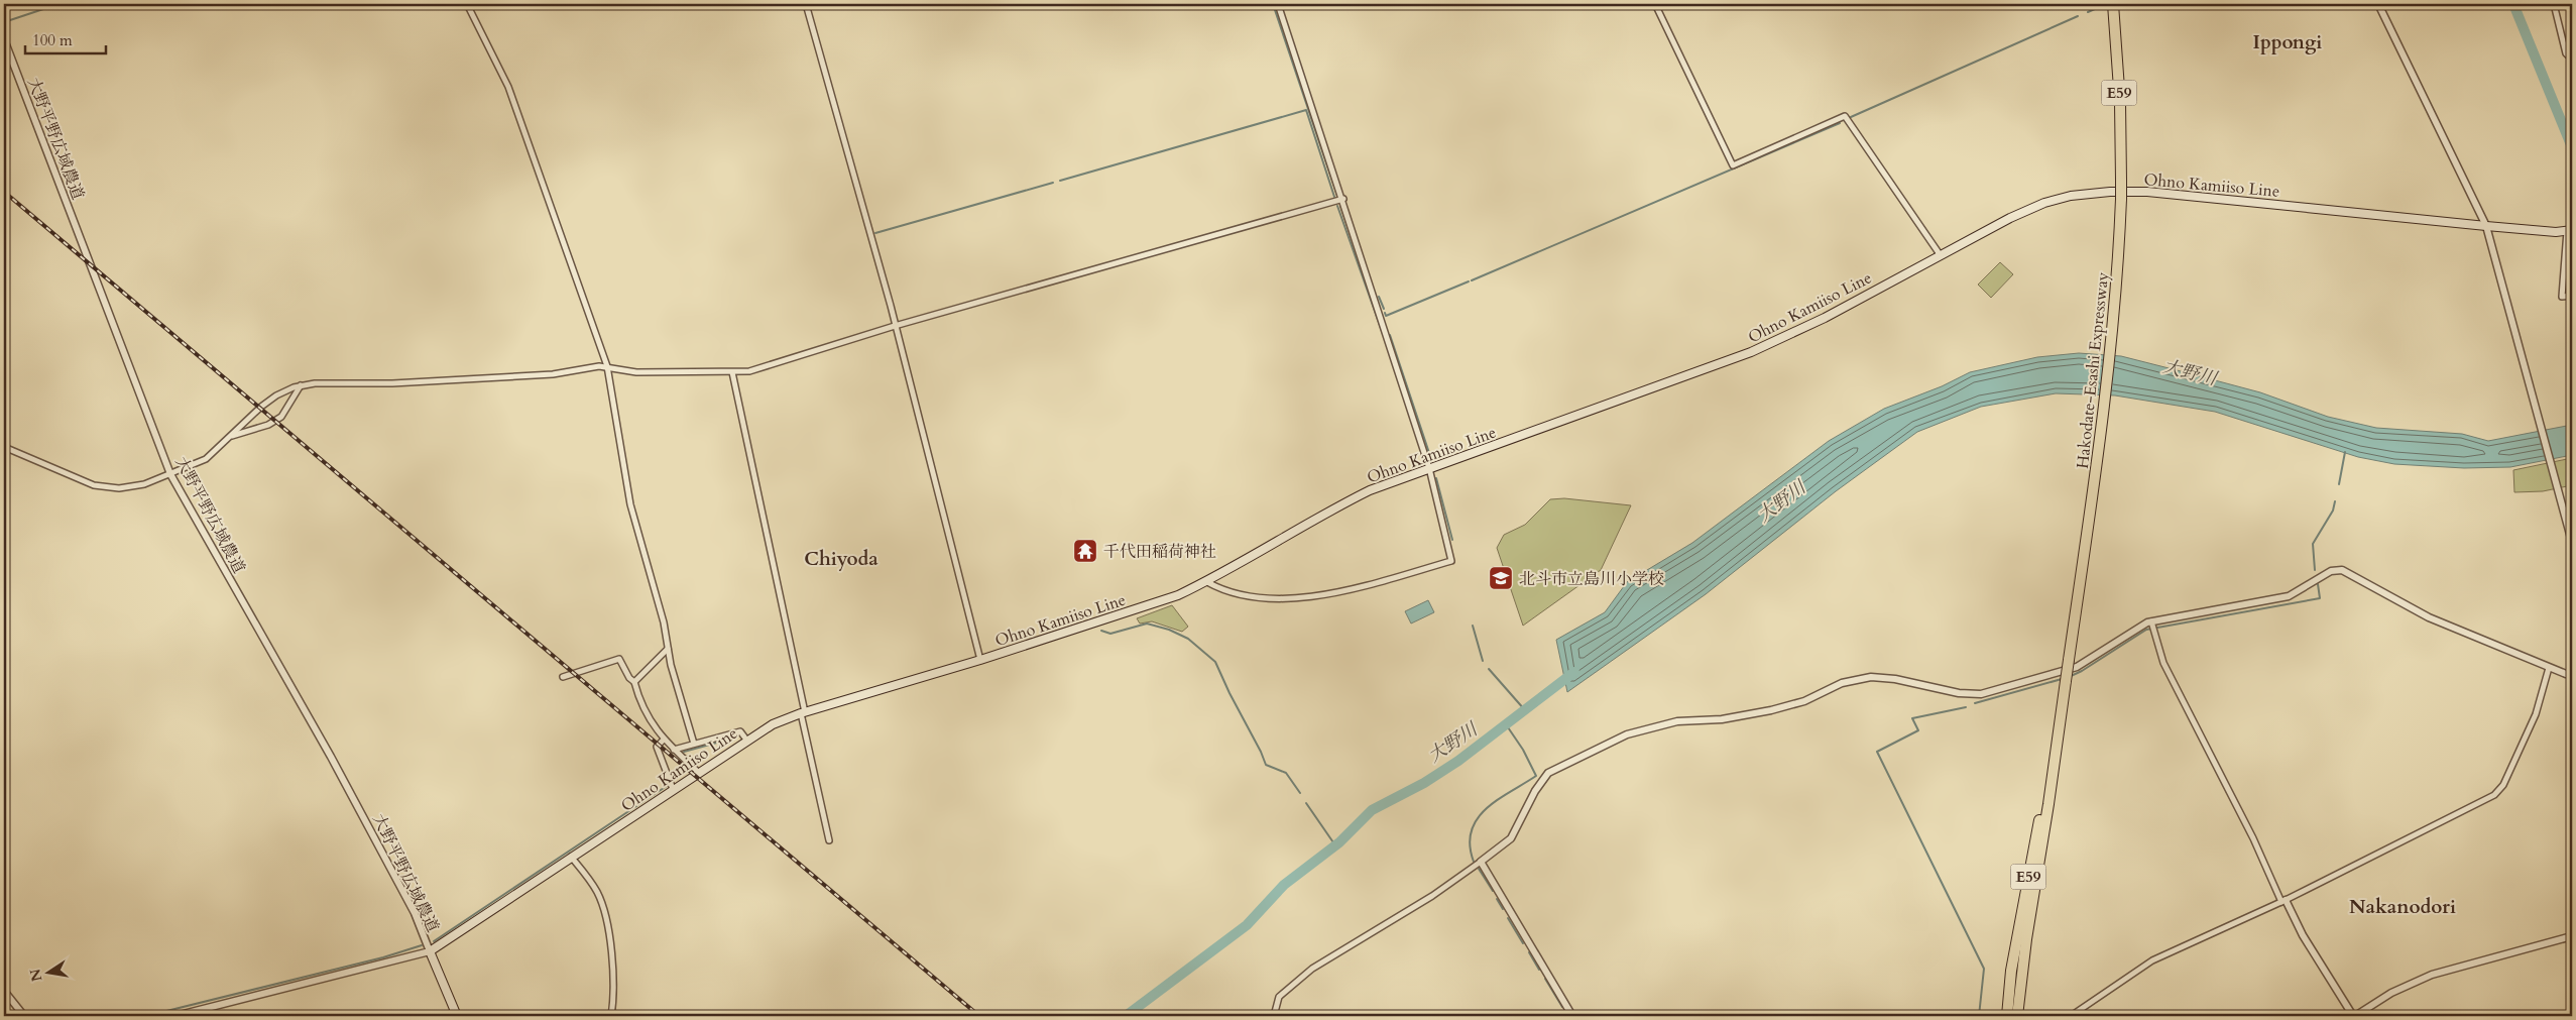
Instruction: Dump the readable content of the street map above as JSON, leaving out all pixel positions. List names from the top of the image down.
{
  "streets": {
    "highway": ["E59", "Hakodate-Esashi Expressway"],
    "main road": ["Ohno Kamiiso Line"],
    "street": ["大野平野広域農道"]
  },
  "crossings": [
    ["大野平野広域農道", "Ohno Kamiiso Line"]
  ],
  "districts": ["Ippongi", "Chiyoda", "Nakanodori"],
  "water": ["大野川"],
  "places": {
    "temple": ["千代田稲荷神社"],
    "school or university": ["北斗市立島川小学校"]
  },
  "scale_bar": "100 m",
  "north": "left"
}
